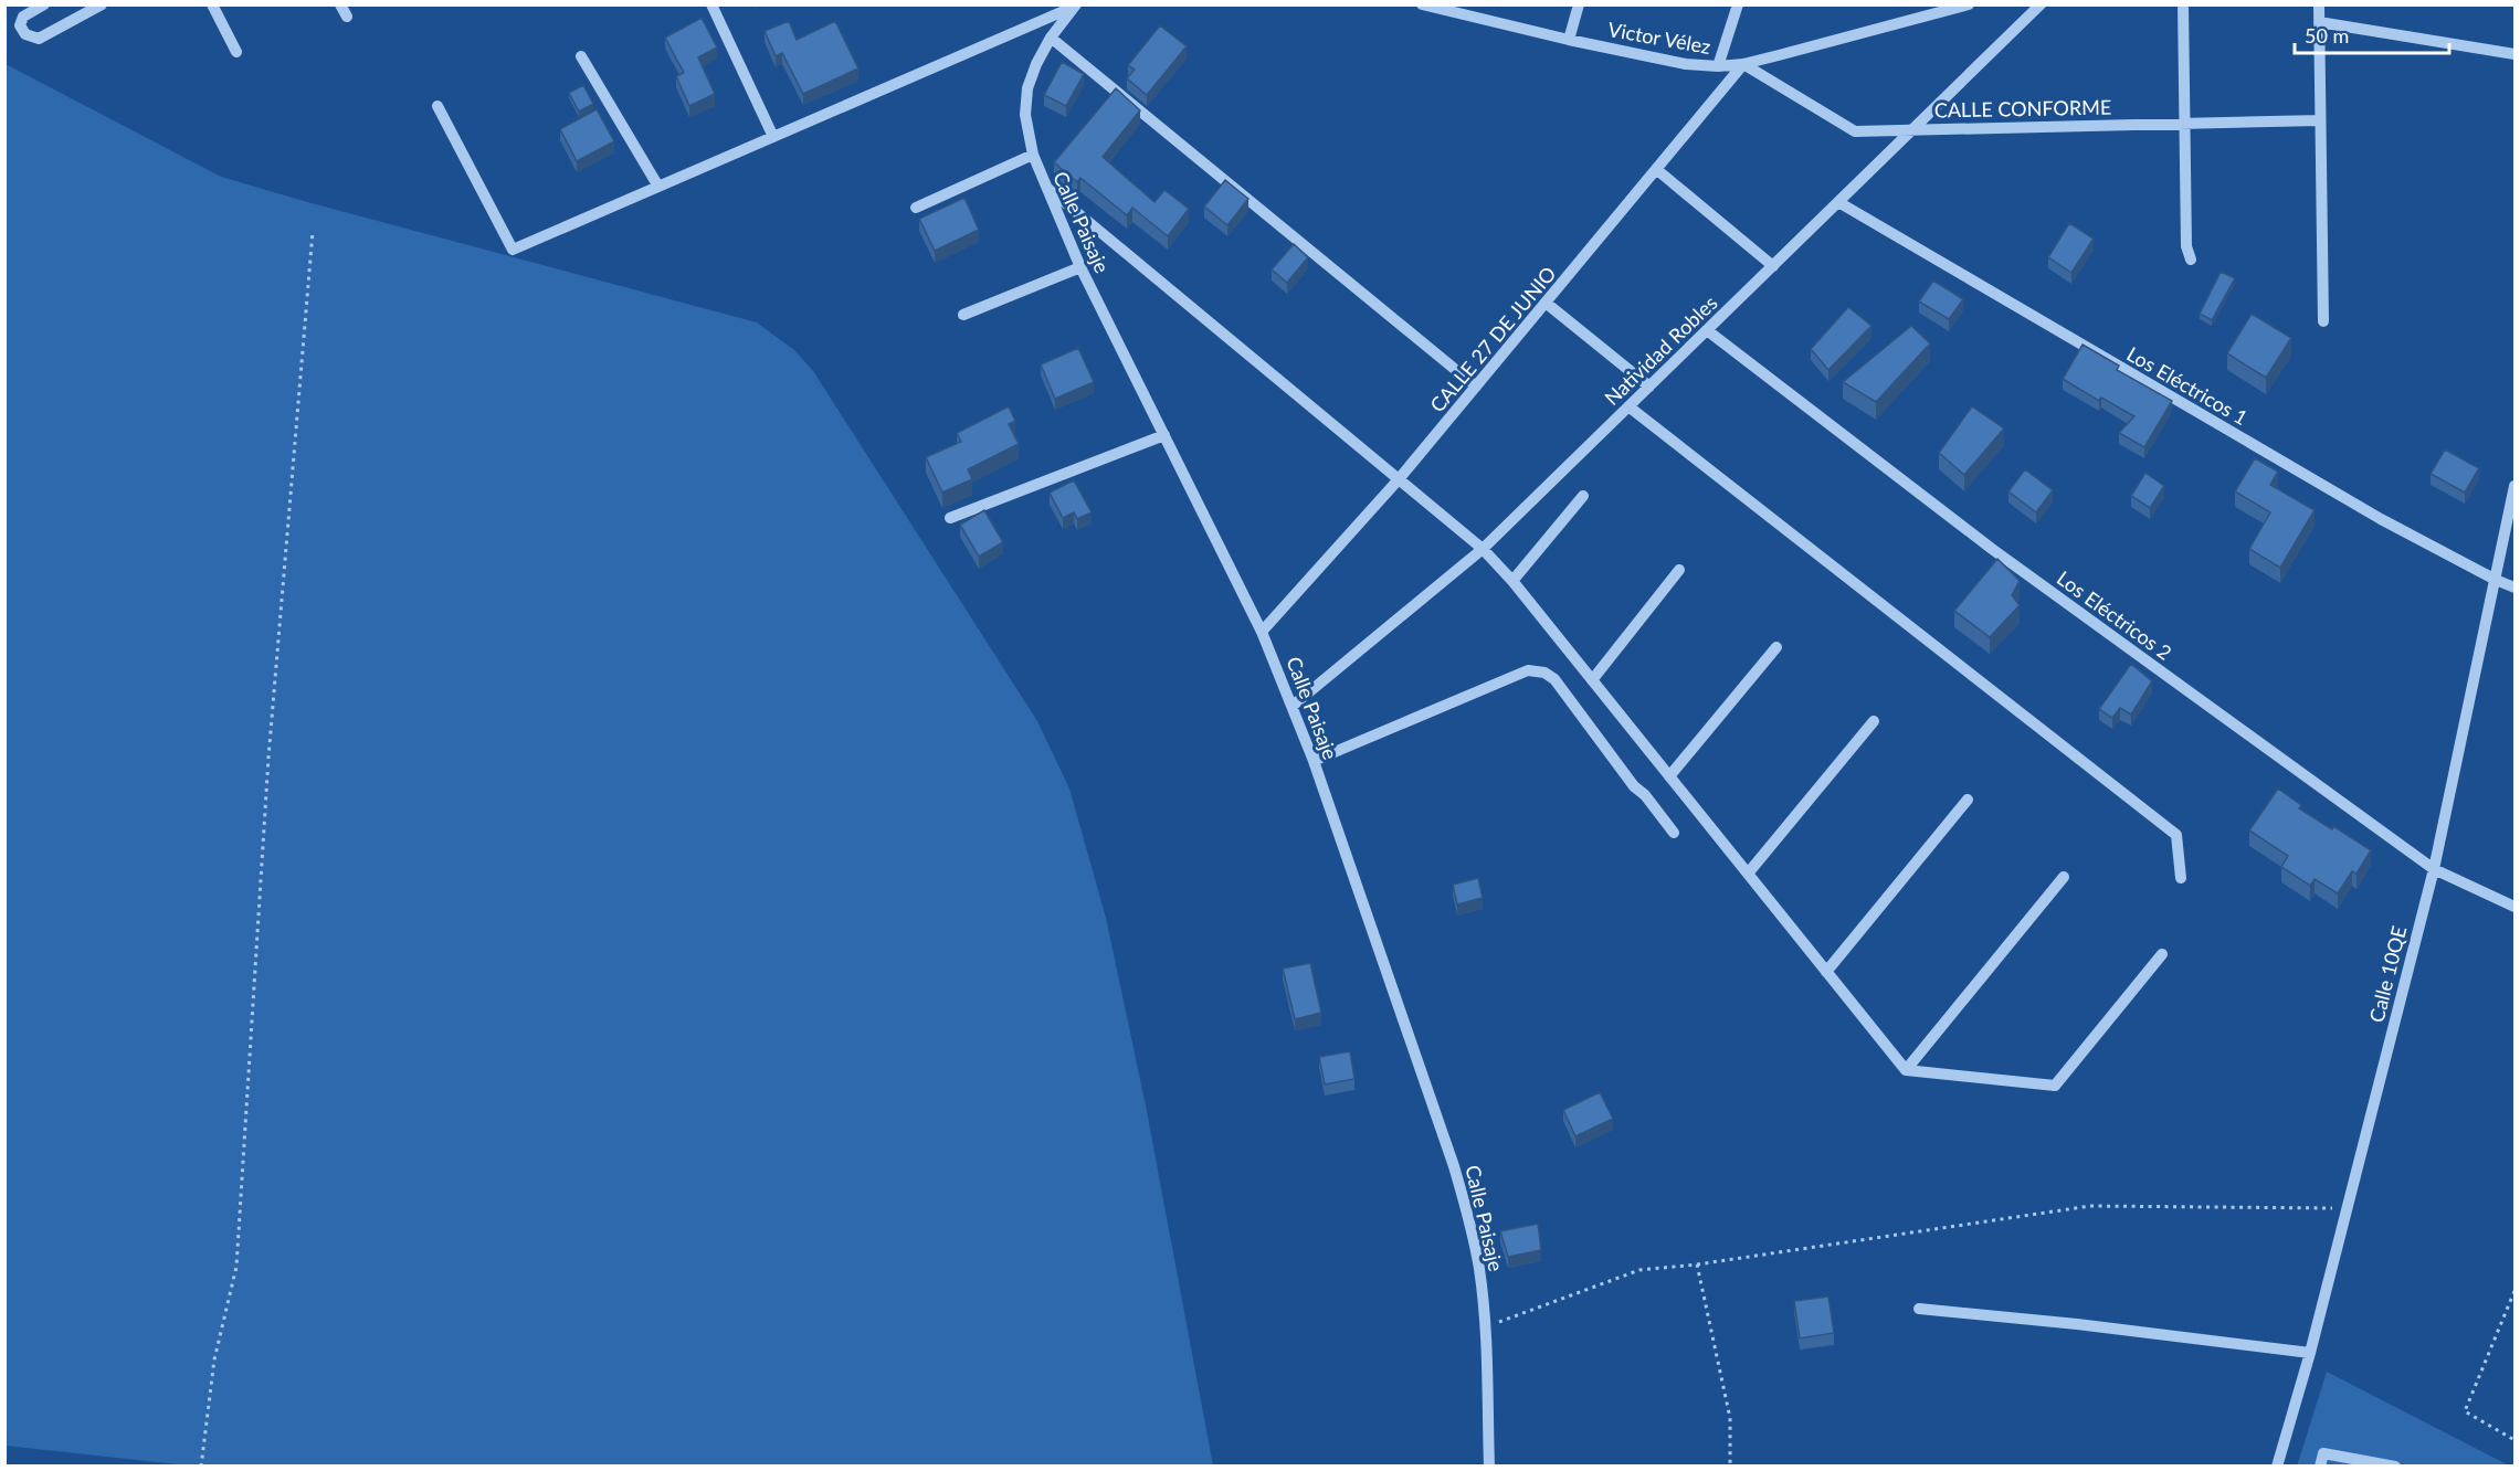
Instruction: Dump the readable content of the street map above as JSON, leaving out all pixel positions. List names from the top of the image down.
{
  "streets": {
    "street": [
      "Victor Vélez",
      "CALLE CONFORME",
      "Calle Paisaje",
      "CALLE 27 DE JUNIO",
      "Natividad Robles",
      "Los Eléctricos 1",
      "Los Eléctricos 2",
      "Calle 10QE"
    ]
  },
  "crossings": [
    ["Victor Vélez", "CALLE CONFORME"],
    ["Victor Vélez", "CALLE 27 DE JUNIO"],
    ["CALLE CONFORME", "CALLE 27 DE JUNIO"],
    ["CALLE CONFORME", "Natividad Robles"],
    ["Calle Paisaje", "CALLE 27 DE JUNIO"],
    ["Calle Paisaje", "Natividad Robles"],
    ["Natividad Robles", "Los Eléctricos 1"],
    ["Natividad Robles", "Los Eléctricos 2"],
    ["Los Eléctricos 1", "Calle 10QE"],
    ["Los Eléctricos 2", "Calle 10QE"]
  ],
  "scale_bar": "50 m"
}
